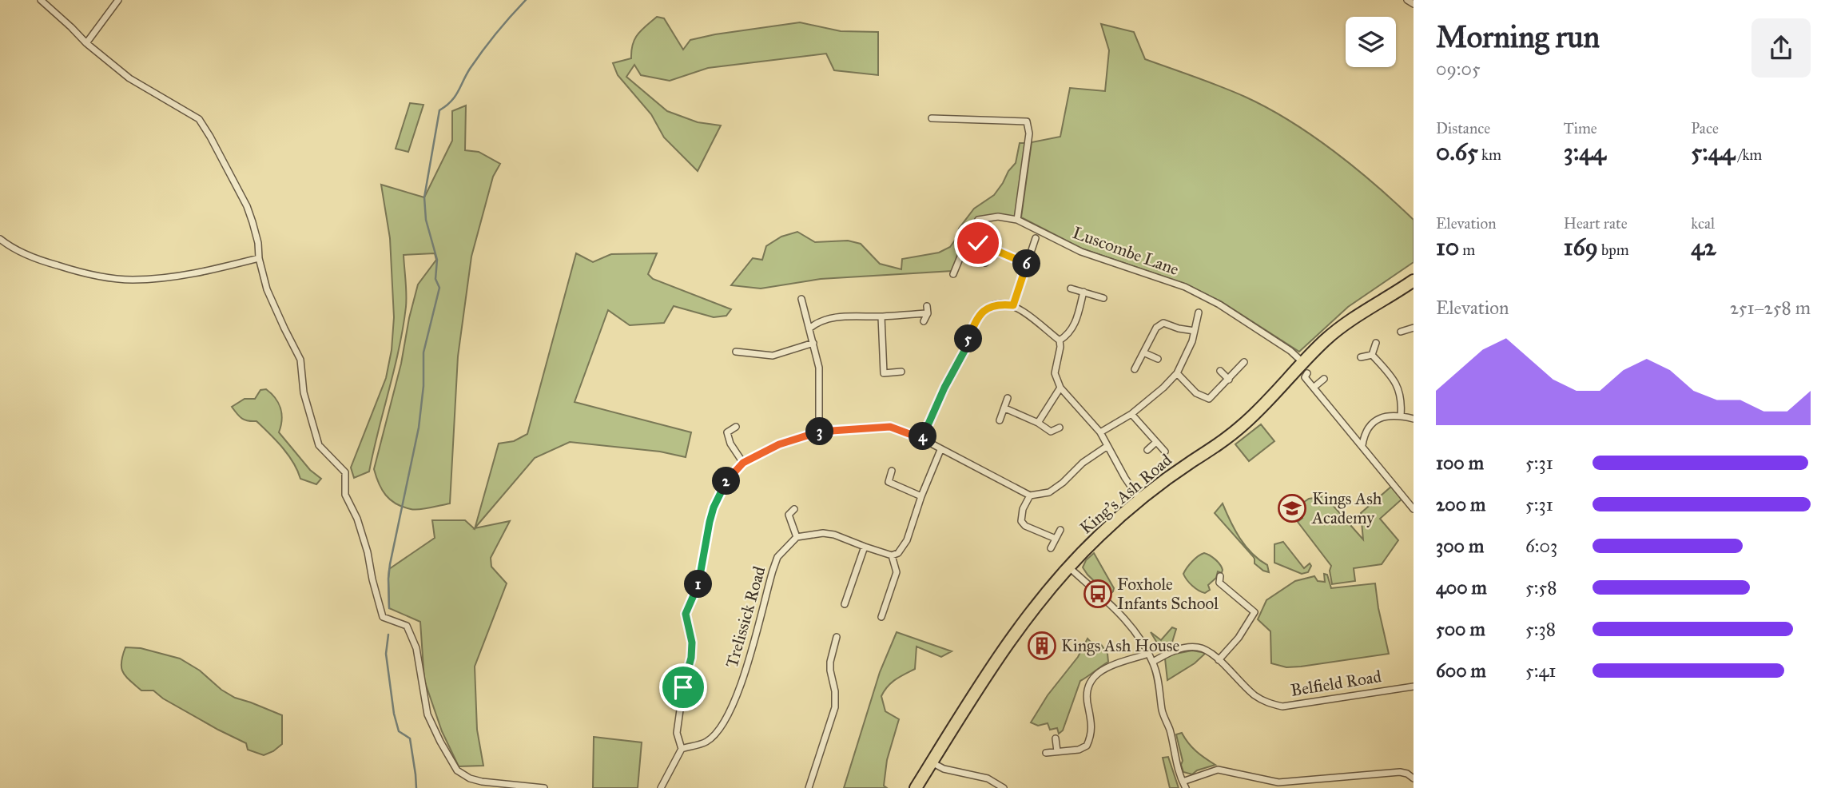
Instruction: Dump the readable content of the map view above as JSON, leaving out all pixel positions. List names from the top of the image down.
{
  "streets": {
    "highway": ["King's Ash Road"],
    "street": ["Luscombe Lane", "Trelissick Road", "Belfield Road"]
  },
  "crossings": [
    ["Luscombe Lane", "King's Ash Road"]
  ],
  "places": {
    "school or university": ["Kings Ash Academy"],
    "bus stop": ["Foxhole Infants School"],
    "building": ["Kings Ash House"]
  },
  "page": {
    "heading": ["Morning run", "09:05"],
    "stats": [
      ["Distance", "0.65 km"],
      ["Time", "3:44"],
      ["Pace", "5:44 /km"],
      ["Elevation", "10 m"],
      ["Heart rate", "169 bpm"],
      ["kcal", "42"]
    ],
    "pins": [
      "6",
      "5",
      "3",
      "4",
      "2",
      "1"
    ],
    "chart": ["Elevation", "251–258 m"],
    "list": [
      {
        "name": "100 m",
        "note": "5:31"
      },
      {
        "name": "200 m",
        "note": "5:31"
      },
      {
        "name": "300 m",
        "note": "6:03"
      },
      {
        "name": "400 m",
        "note": "5:58"
      },
      {
        "name": "500 m",
        "note": "5:38"
      },
      {
        "name": "600 m",
        "note": "5:41"
      }
    ]
  }
}
